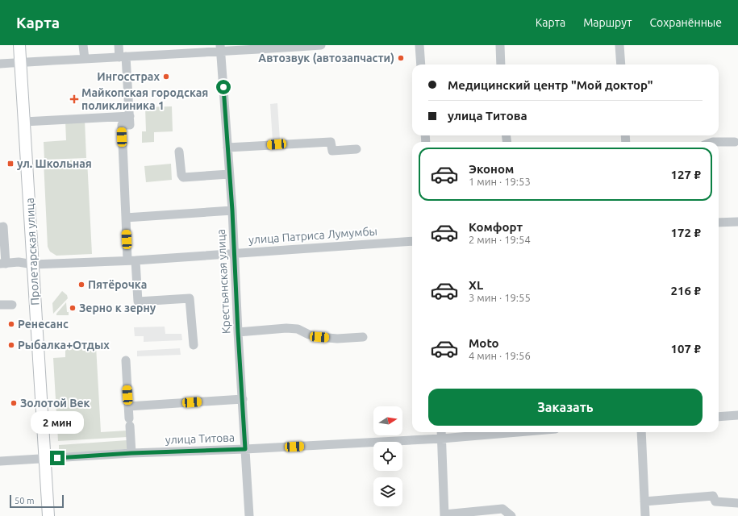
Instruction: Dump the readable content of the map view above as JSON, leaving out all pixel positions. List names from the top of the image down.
{
  "streets": {
    "main road": ["Пролетарская улица"],
    "street": ["улица Патриса Лумумбы", "Крестьянская улица", "улица Титова"]
  },
  "crossings": [
    ["улица Патриса Лумумбы", "Пролетарская улица"],
    ["улица Патриса Лумумбы", "Крестьянская улица"],
    ["Пролетарская улица", "улица Титова"],
    ["Крестьянская улица", "улица Титова"]
  ],
  "places": {
    "other": [
      "Автозвук (автозапчасти)",
      "Ингосстрах",
      "Пятёрочка",
      "Зерно к зерну",
      "Ренесанс",
      "Рыбалка+Отдых",
      "Золотой Век"
    ],
    "health": ["Майкопская городская поликлиника 1"],
    "transit": ["ул. Школьная"]
  },
  "scale_bar": "50 m",
  "north": "right",
  "page": {
    "header": "Карта",
    "nav": ["Карта", "Маршрут", "Сохранённые"],
    "banner": ["Медицинский центр \"Мой доктор\"", "улица Титова"],
    "list": [
      {
        "name": "Эконом",
        "note": "1 мин · 19:53",
        "value": "127 ₽"
      },
      {
        "name": "Комфорт",
        "note": "2 мин · 19:54",
        "value": "172 ₽"
      },
      {
        "name": "XL",
        "note": "3 мин · 19:55",
        "value": "216 ₽"
      },
      {
        "name": "Moto",
        "note": "4 мин · 19:56",
        "value": "107 ₽"
      }
    ],
    "buttons": "Заказать",
    "bubble": "2 мин",
    "scale": "50 m"
  }
}
